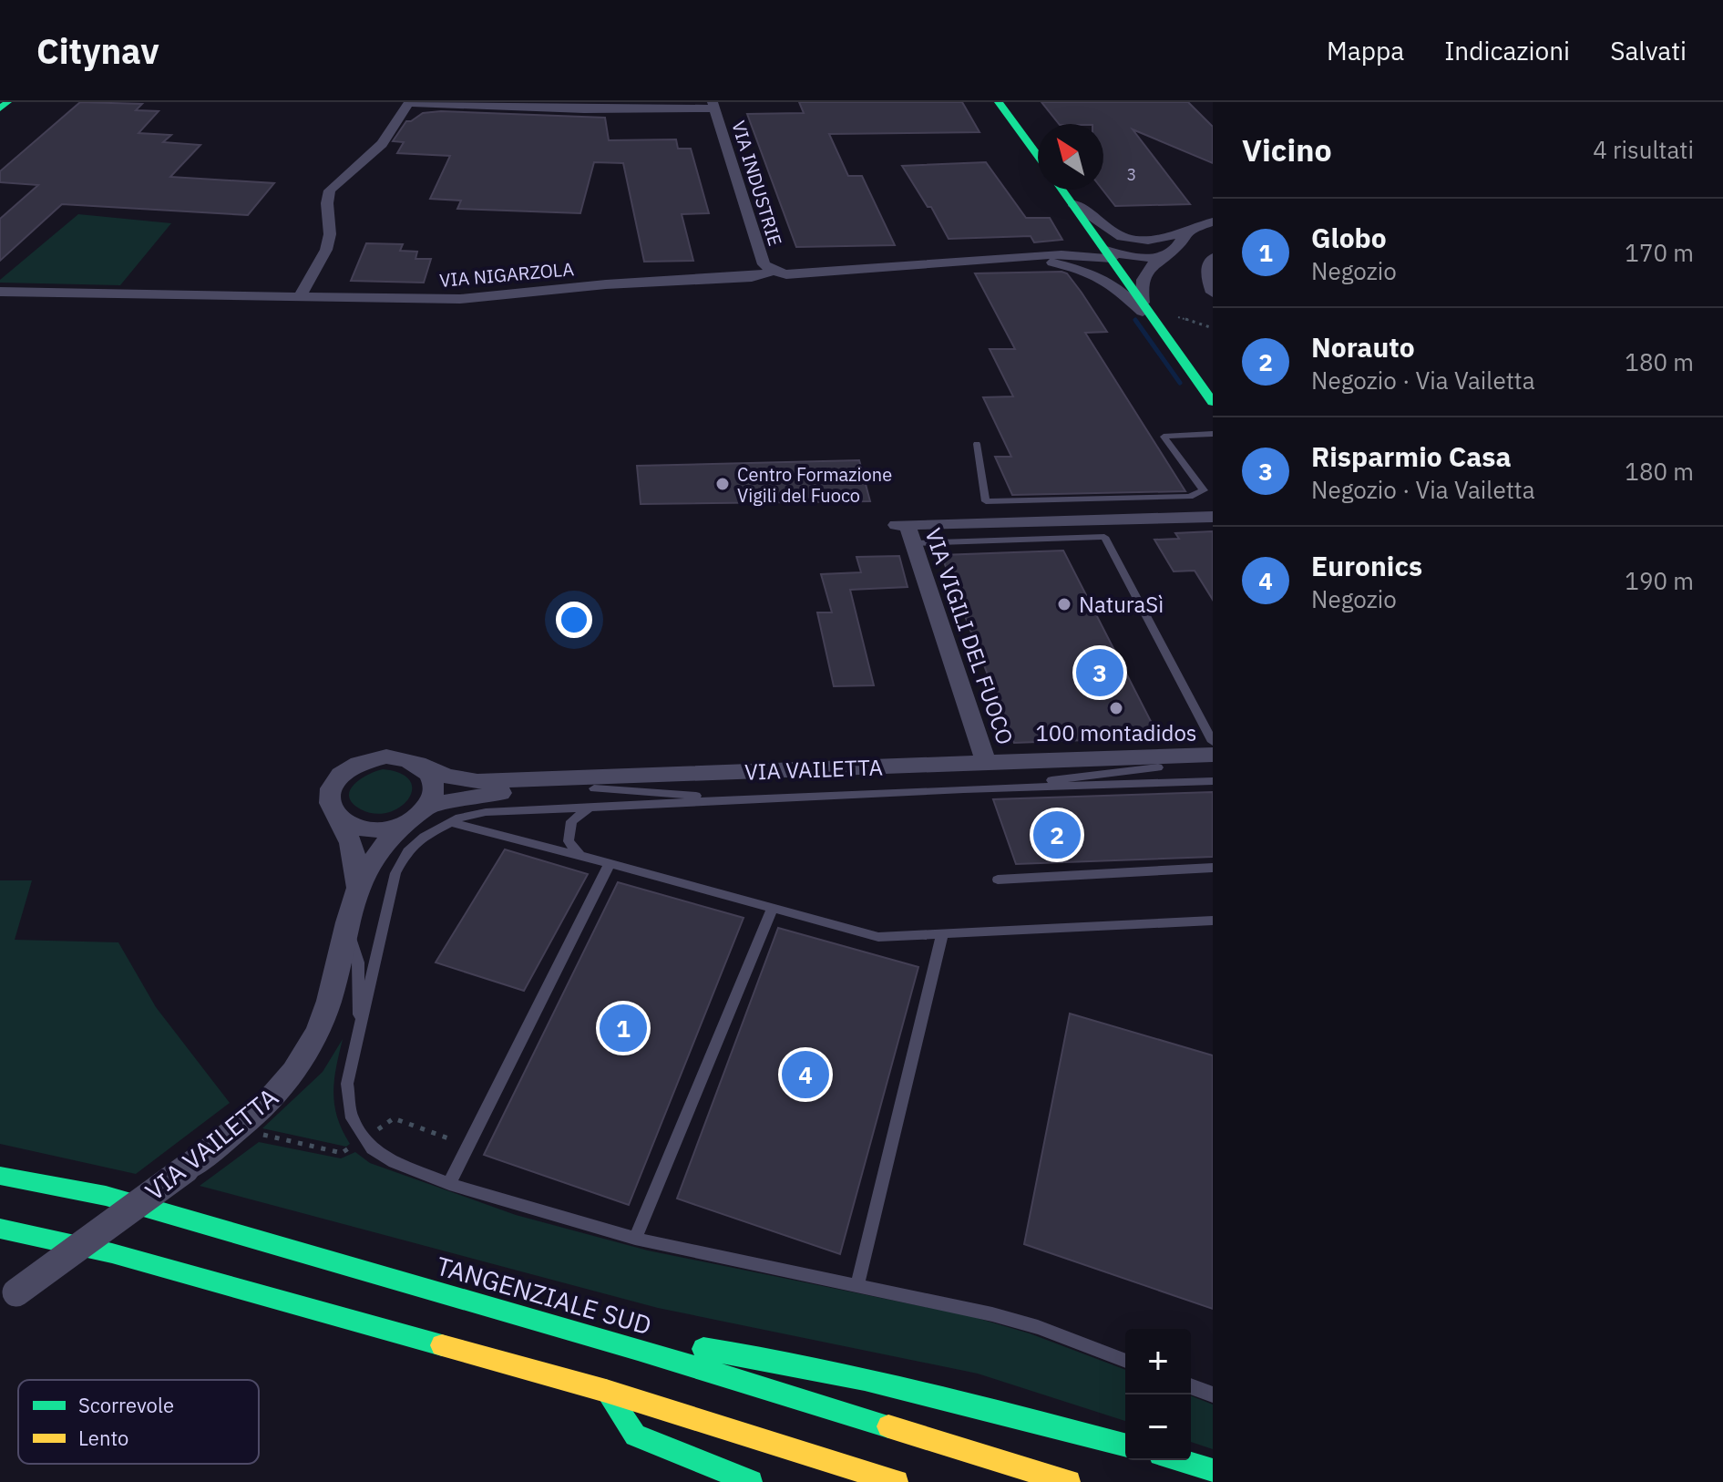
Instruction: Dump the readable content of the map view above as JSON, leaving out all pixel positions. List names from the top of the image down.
{
  "streets": {
    "main road": ["TANGENZIALE SUD"],
    "street": [
      "VIA INDUSTRIE",
      "VIA NIGARZOLA",
      "VIA VIGILI DEL FUOCO",
      "VIA VAILETTA"
    ]
  },
  "crossings": [
    ["VIA INDUSTRIE", "VIA NIGARZOLA"],
    ["VIA VIGILI DEL FUOCO", "VIA VAILETTA"]
  ],
  "places": ["Centro Formazione Vigili del Fuoco", "NaturaSì", "100 montadidos"],
  "house_numbers": ["3"],
  "legend": ["Scorrevole", "Lento"],
  "north": "top left",
  "page": {
    "header": "Citynav",
    "nav": ["Mappa", "Indicazioni", "Salvati"],
    "heading": ["Vicino", "4 risultati"],
    "list": [
      {
        "mark": "1",
        "name": "Globo",
        "note": "Negozio",
        "value": "170 m"
      },
      {
        "mark": "2",
        "name": "Norauto",
        "note": "Negozio · Via Vailetta",
        "value": "180 m"
      },
      {
        "mark": "3",
        "name": "Risparmio Casa",
        "note": "Negozio · Via Vailetta",
        "value": "180 m"
      },
      {
        "mark": "4",
        "name": "Euronics",
        "note": "Negozio",
        "value": "190 m"
      }
    ],
    "pins": [
      "3",
      "2",
      "1",
      "4"
    ],
    "map_buttons": ["+", "−"]
  }
}
